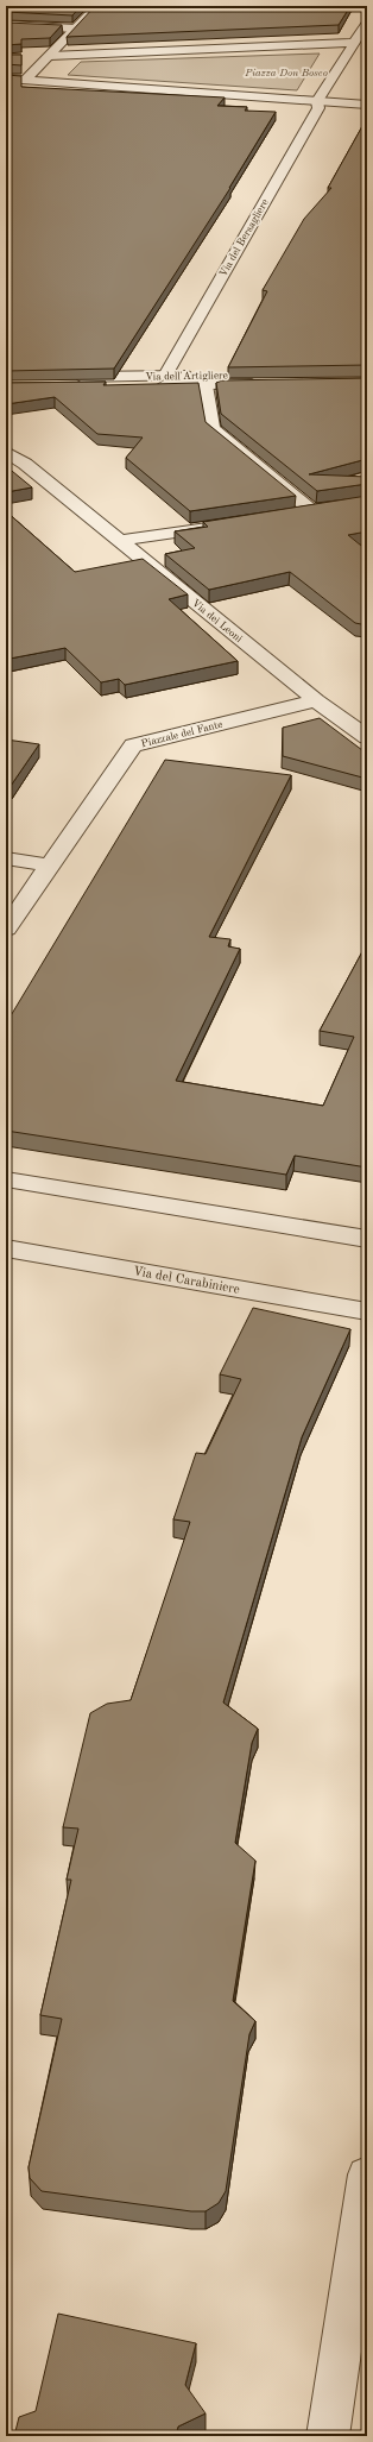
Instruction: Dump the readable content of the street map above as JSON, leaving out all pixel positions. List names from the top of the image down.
{
  "streets": {
    "street": [
      "Via del Bersagliere",
      "Via dell'Artigliere",
      "Via dei Leoni",
      "Piazzale del Fante",
      "Via del Carabiniere"
    ]
  },
  "crossings": [
    ["Via del Bersagliere", "Via dell'Artigliere"],
    ["Via dei Leoni", "Piazzale del Fante"]
  ],
  "parks": ["Piazza Don Bosco"]
}
